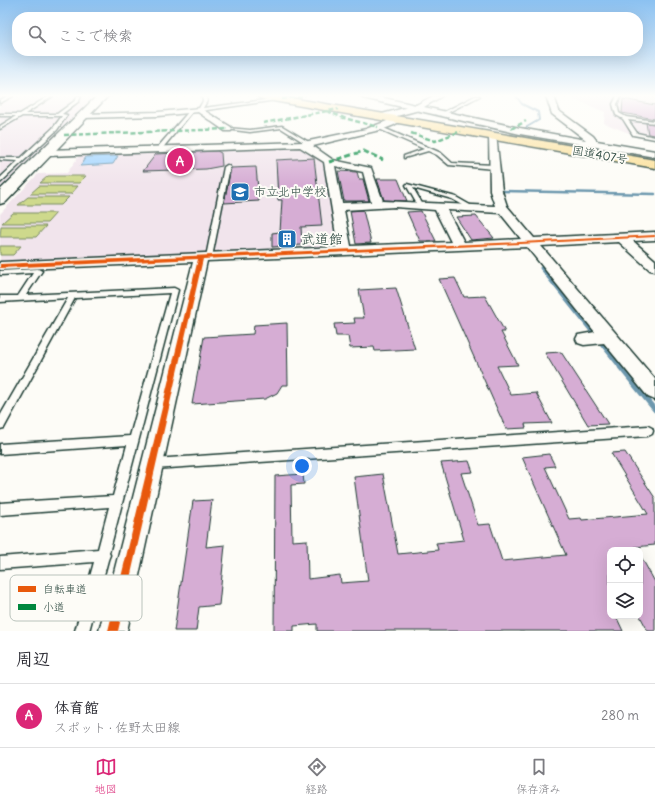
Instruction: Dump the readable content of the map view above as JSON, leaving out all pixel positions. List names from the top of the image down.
{
  "streets": {
    "highway": ["国道407号"]
  },
  "places": {
    "school or university": ["市立北中学校"],
    "building": ["武道館"]
  },
  "legend": ["自転車道", "小道"],
  "page": {
    "search": "ここで検索",
    "pins": "A",
    "heading": "周辺",
    "list": [
      {
        "mark": "A",
        "name": "体育館",
        "note": "スポット · 佐野太田線",
        "value": "280 m"
      }
    ],
    "nav": ["地図", "経路", "保存済み"]
  }
}
